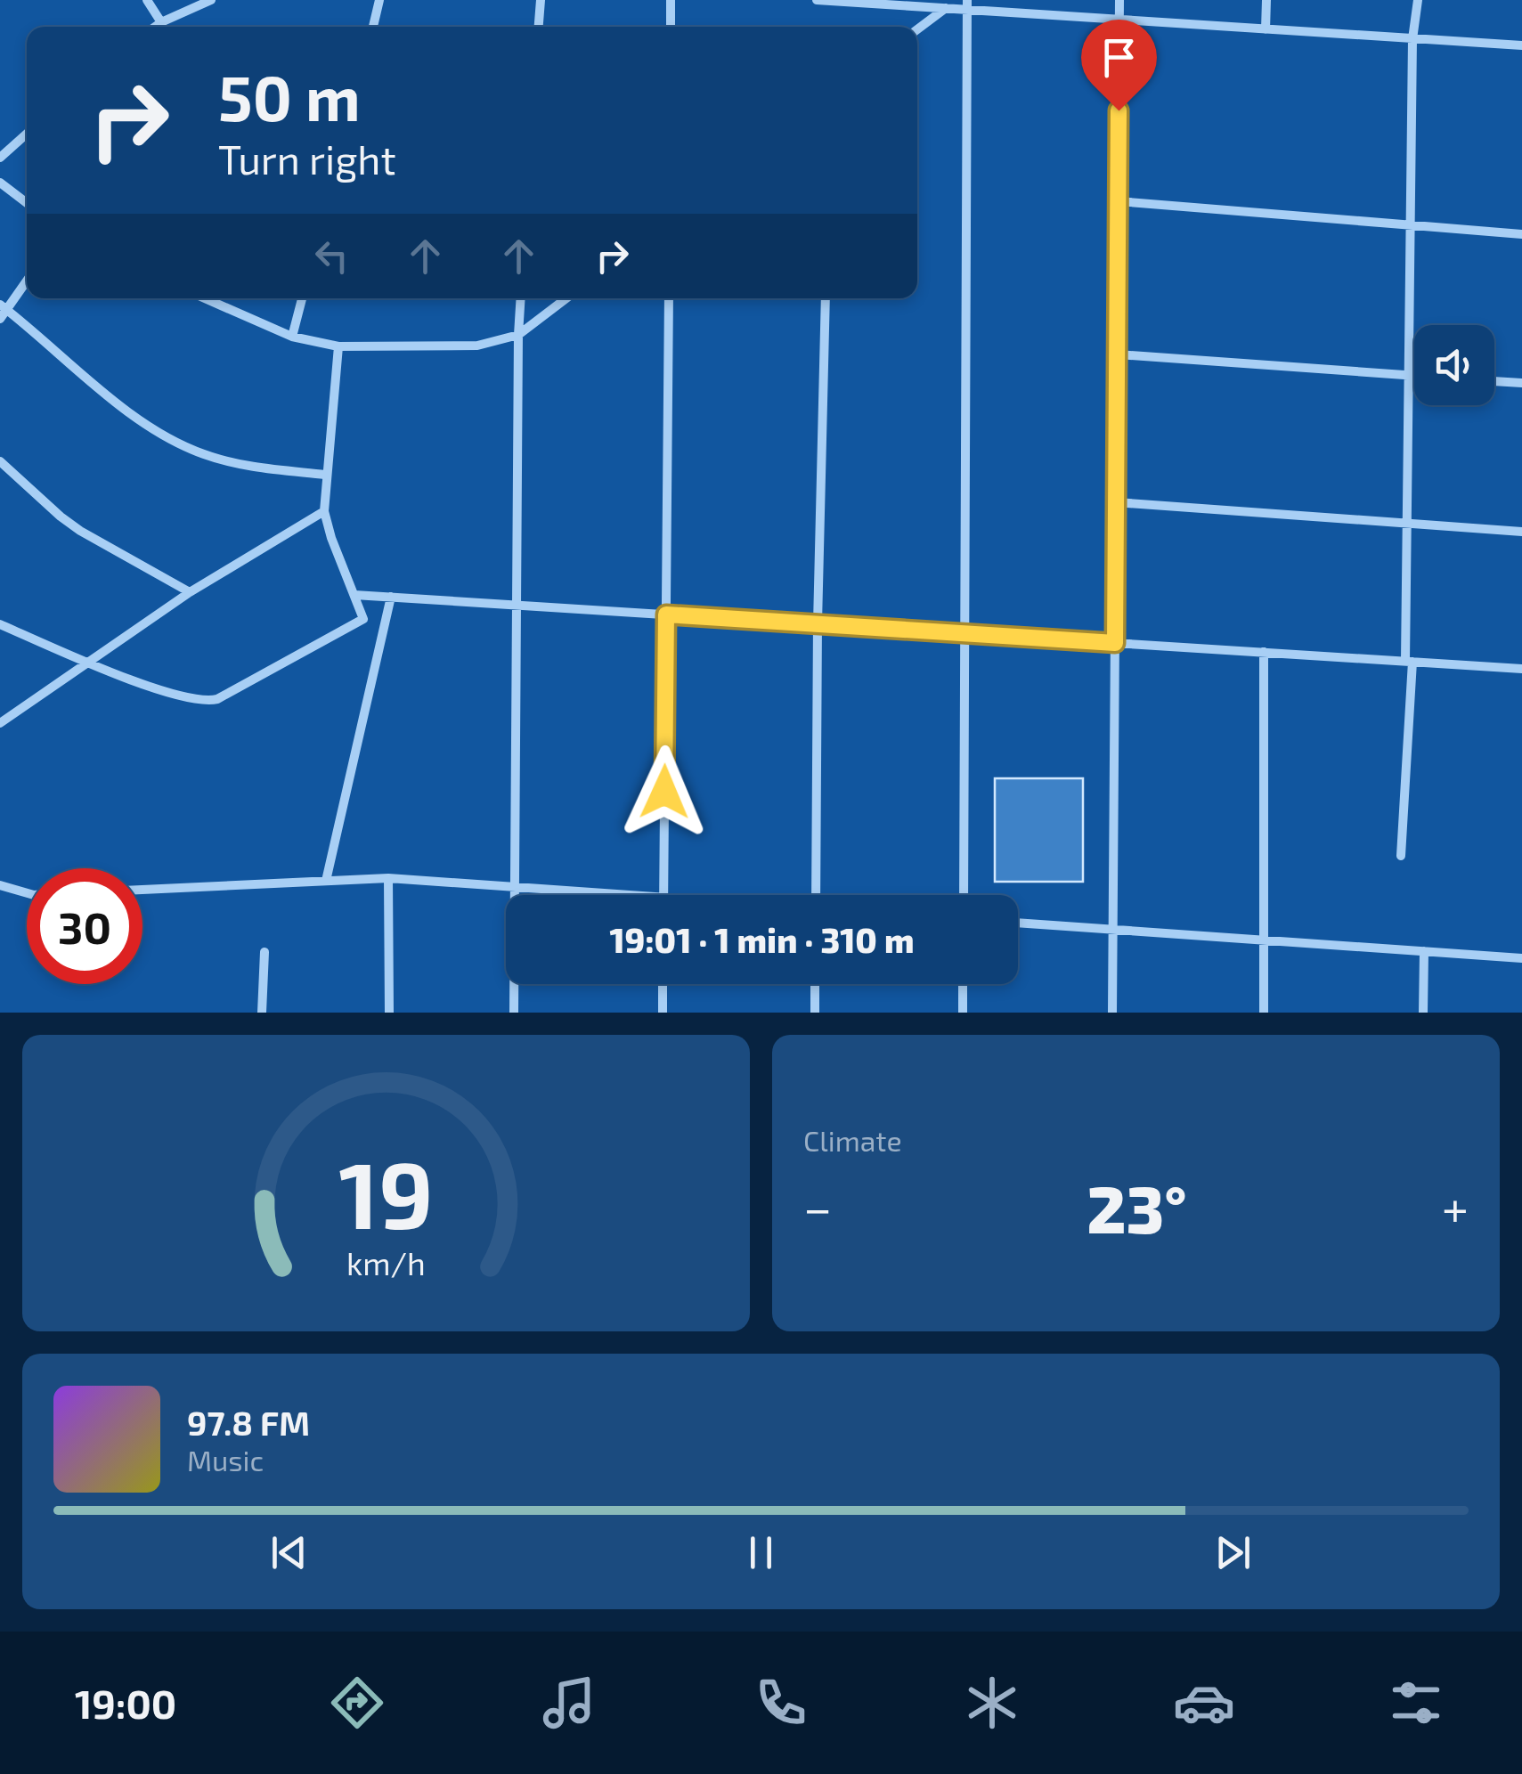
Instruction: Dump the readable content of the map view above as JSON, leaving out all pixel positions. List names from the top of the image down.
{
  "page": {
    "turn": ["50 m", "Turn right"],
    "limit": "30",
    "trip": "19:01 · 1 min · 310 m",
    "tile": "Climate",
    "heat": ["−", "23°", "+"],
    "song": ["97.8 FM", "Music"],
    "tabs": "19:00",
    "gauge": ["19", "km/h"]
  }
}
